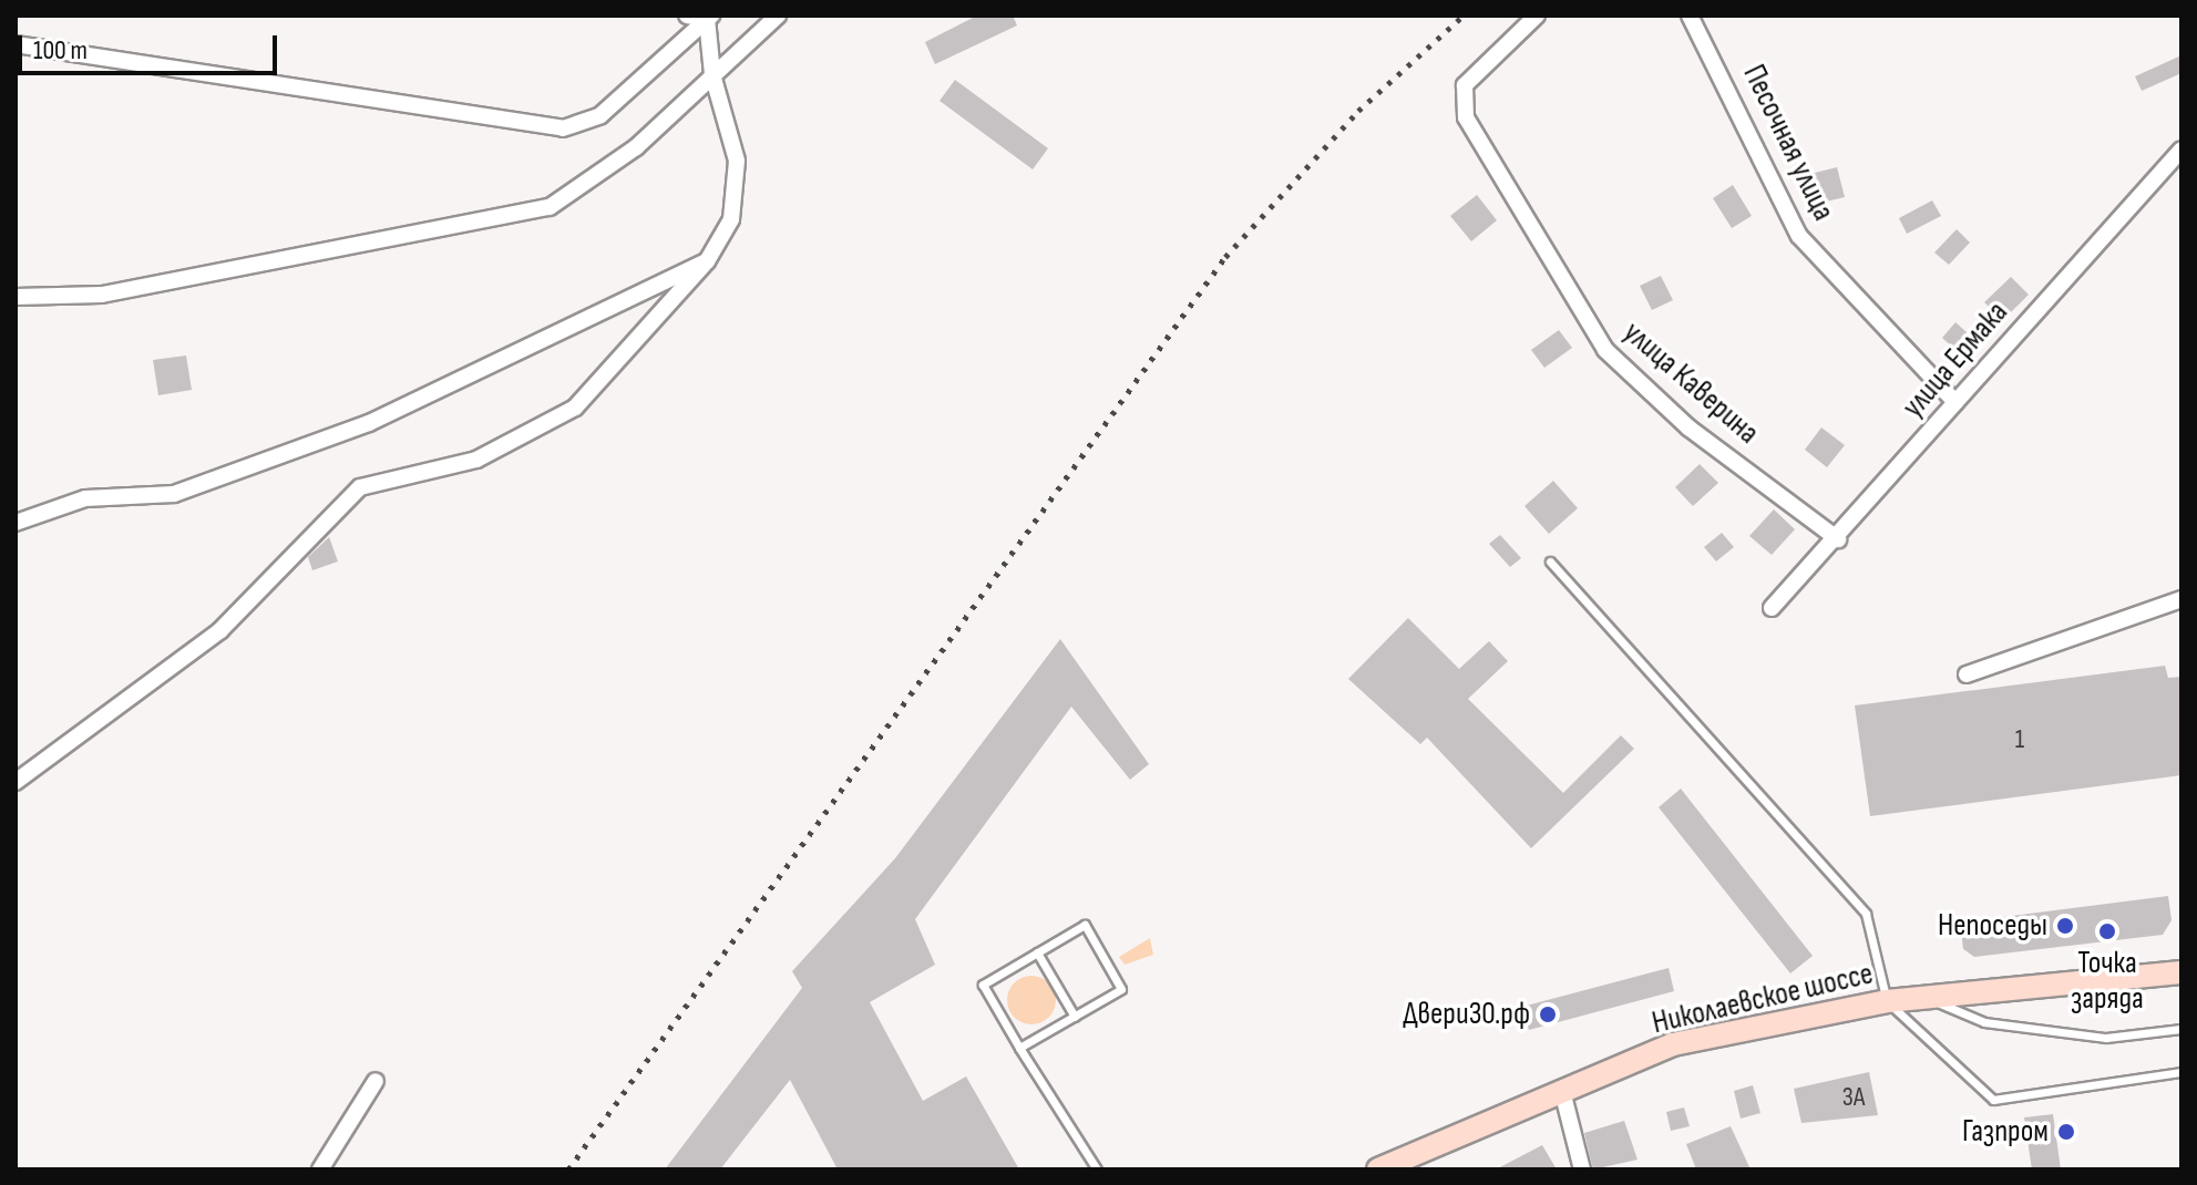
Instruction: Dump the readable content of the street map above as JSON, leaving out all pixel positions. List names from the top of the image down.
{
  "streets": {
    "main road": ["Николаевское шоссе"],
    "street": ["Песочная улица", "улица Ермака", "улица Каверина"]
  },
  "crossings": [
    ["Песочная улица", "улица Ермака"],
    ["улица Ермака", "улица Каверина"]
  ],
  "places": [
    "Непоседы",
    "Точка заряда",
    "Двери30.рф",
    "Газпром"
  ],
  "house_numbers": ["1", "3А"],
  "scale_bar": "100 m"
}
